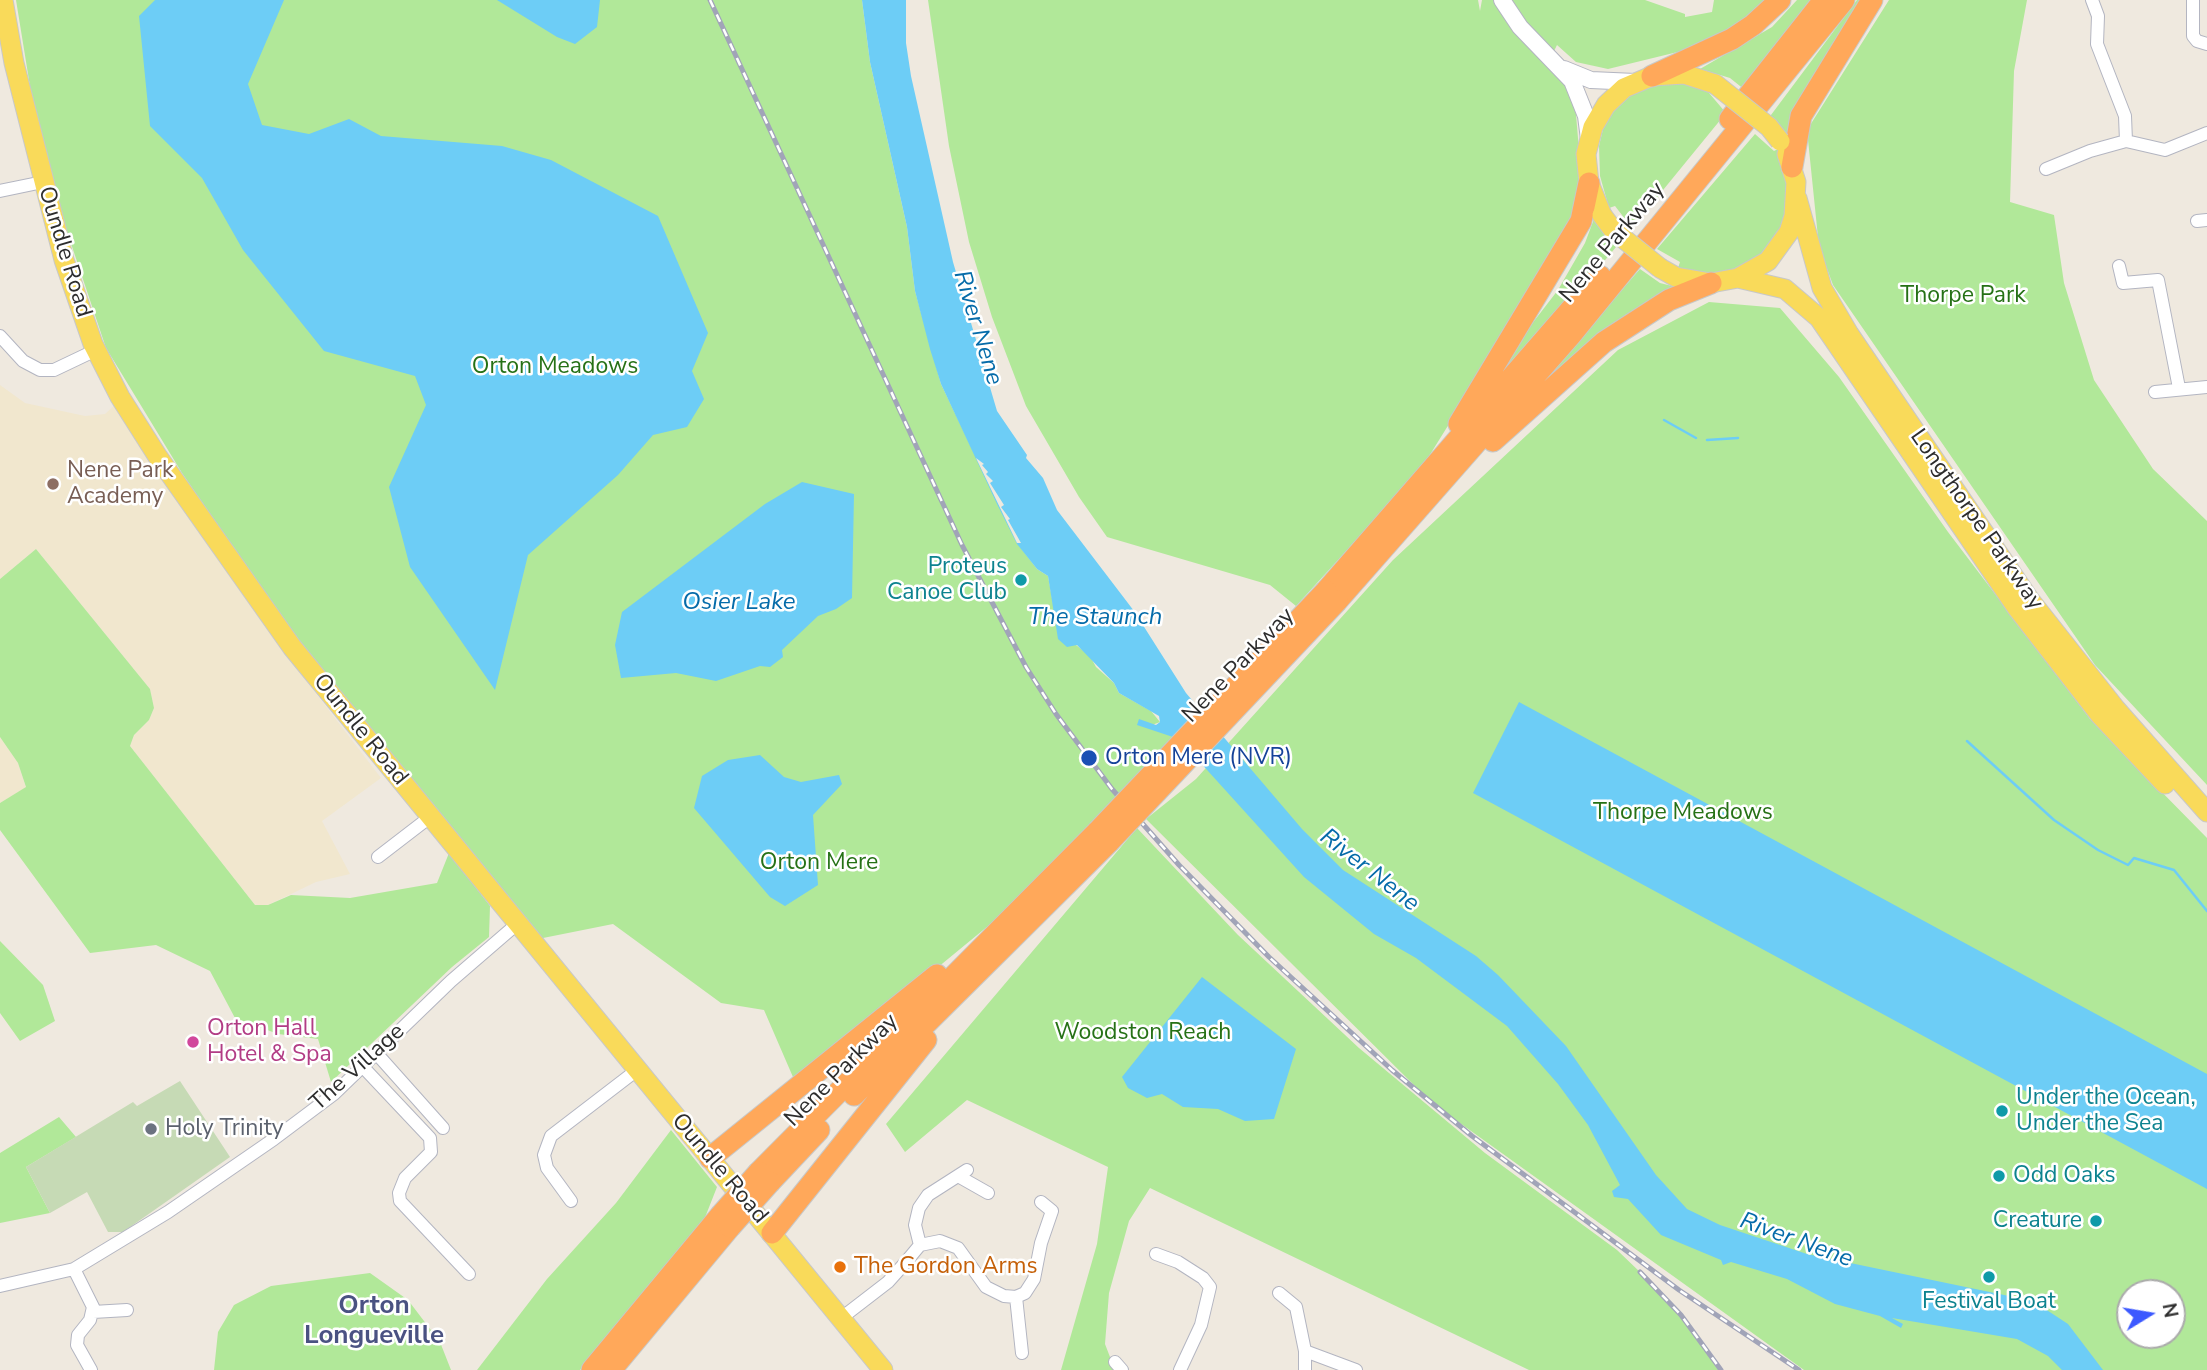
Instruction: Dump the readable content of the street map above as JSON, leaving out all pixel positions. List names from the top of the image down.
{
  "streets": {
    "highway": ["Nene Parkway"],
    "main road": ["Oundle Road", "Longthorpe Parkway"],
    "street": ["The Village"]
  },
  "crossings": [
    ["Oundle Road", "The Village"]
  ],
  "districts": ["Orton Longueville"],
  "water": ["River Nene", "Osier Lake", "The Staunch"],
  "parks": [
    "Thorpe Park",
    "Orton Meadows",
    "Thorpe Meadows",
    "Orton Mere",
    "Woodston Reach"
  ],
  "places": [
    "Nene Park Academy",
    "Proteus Canoe Club",
    "Orton Mere (NVR)",
    "Orton Hall Hotel & Spa",
    "Under the Ocean, Under the Sea",
    "Holy Trinity",
    "Odd Oaks",
    "Creature",
    "The Gordon Arms",
    "Festival Boat"
  ],
  "north": "right"
}
